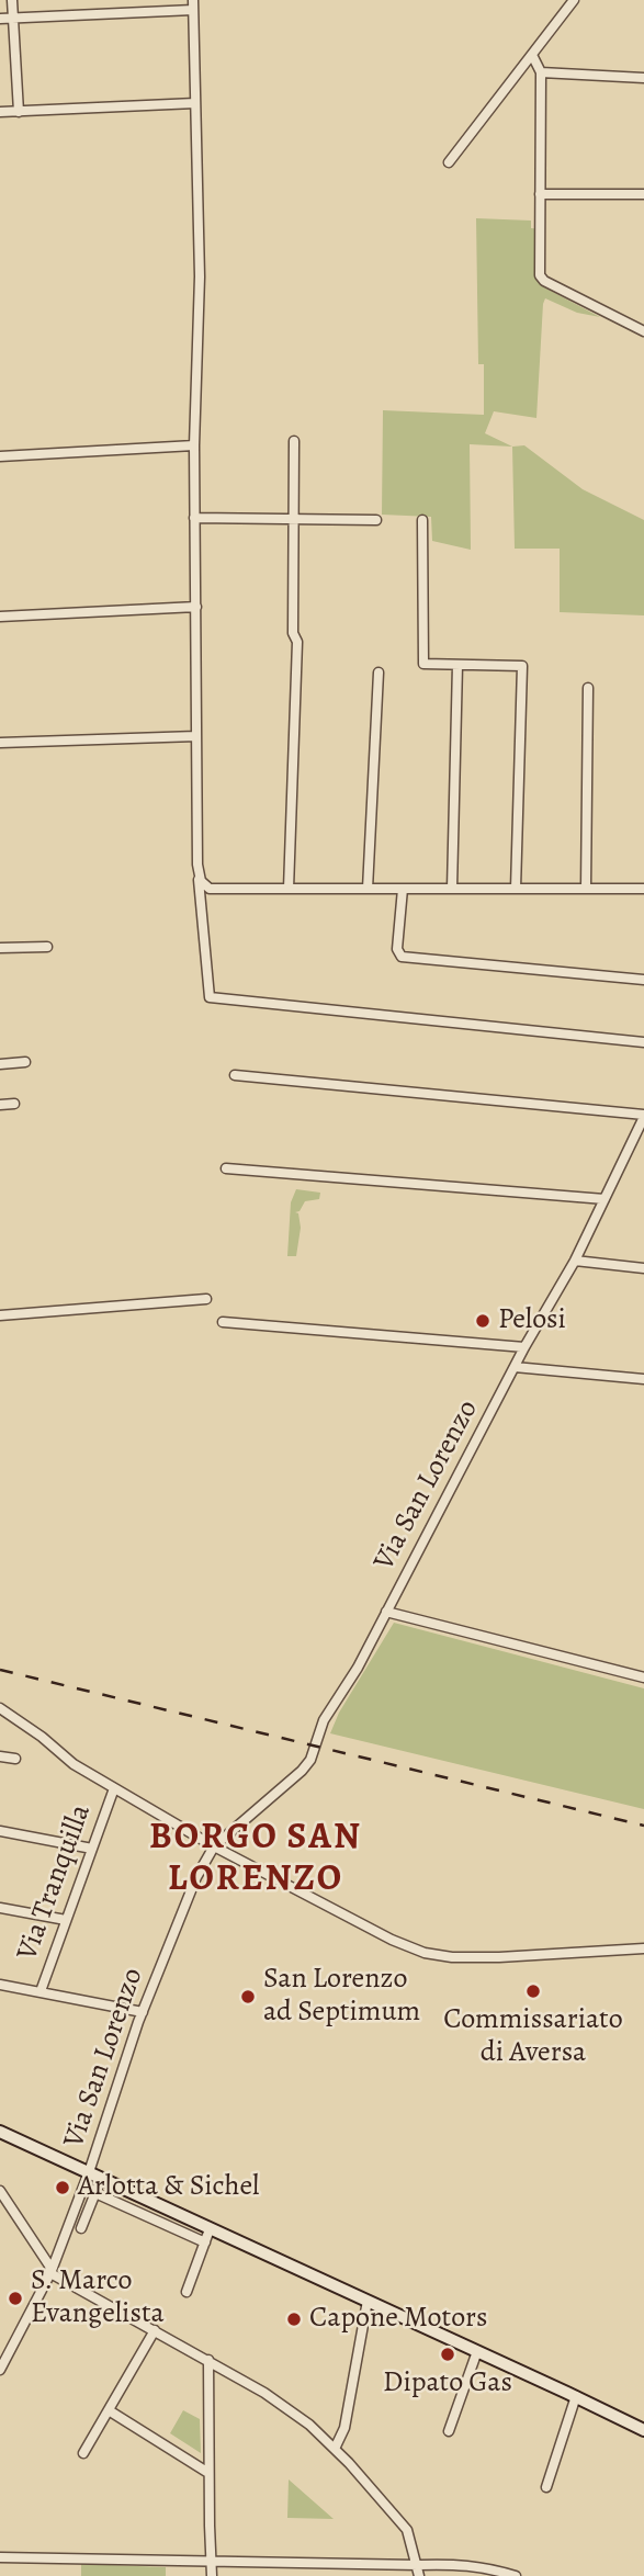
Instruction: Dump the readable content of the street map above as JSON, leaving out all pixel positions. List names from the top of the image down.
{
  "streets": {
    "street": ["Via San Lorenzo", "Via Tranquilla"]
  },
  "districts": ["BORGO SAN LORENZO"],
  "places": [
    "Pelosi",
    "Commissariato di Aversa",
    "San Lorenzo ad Septimum",
    "Arlotta & Sichel",
    "S. Marco Evangelista",
    "Capone Motors",
    "Dipato Gas"
  ]
}
